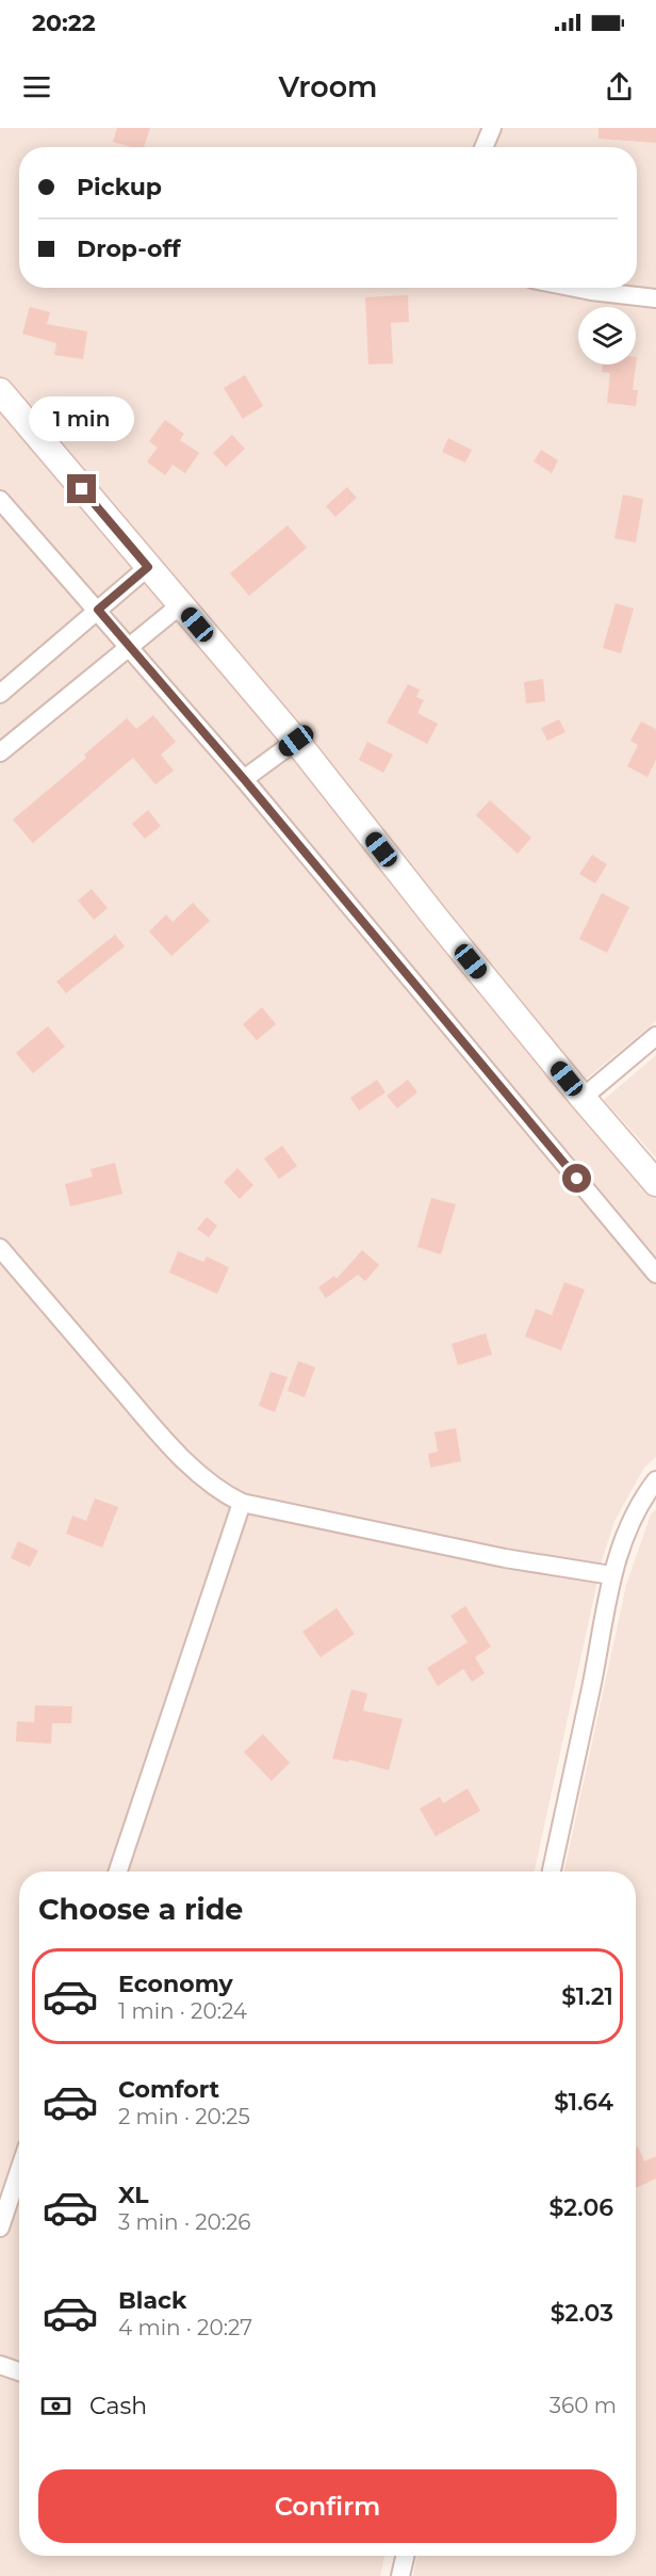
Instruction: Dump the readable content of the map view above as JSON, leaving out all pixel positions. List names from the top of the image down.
{
  "page": {
    "status": "20:22",
    "header": "Vroom",
    "banner": ["Pickup", "Drop-off"],
    "bubble": "1 min",
    "heading": "Choose a ride",
    "list": [
      {
        "name": "Economy",
        "note": "1 min · 20:24",
        "value": "$1.21"
      },
      {
        "name": "Comfort",
        "note": "2 min · 20:25",
        "value": "$1.64"
      },
      {
        "name": "XL",
        "note": "3 min · 20:26",
        "value": "$2.06"
      },
      {
        "name": "Black",
        "note": "4 min · 20:27",
        "value": "$2.03"
      }
    ],
    "pay": ["Cash", "360 m"],
    "buttons": "Confirm"
  }
}
